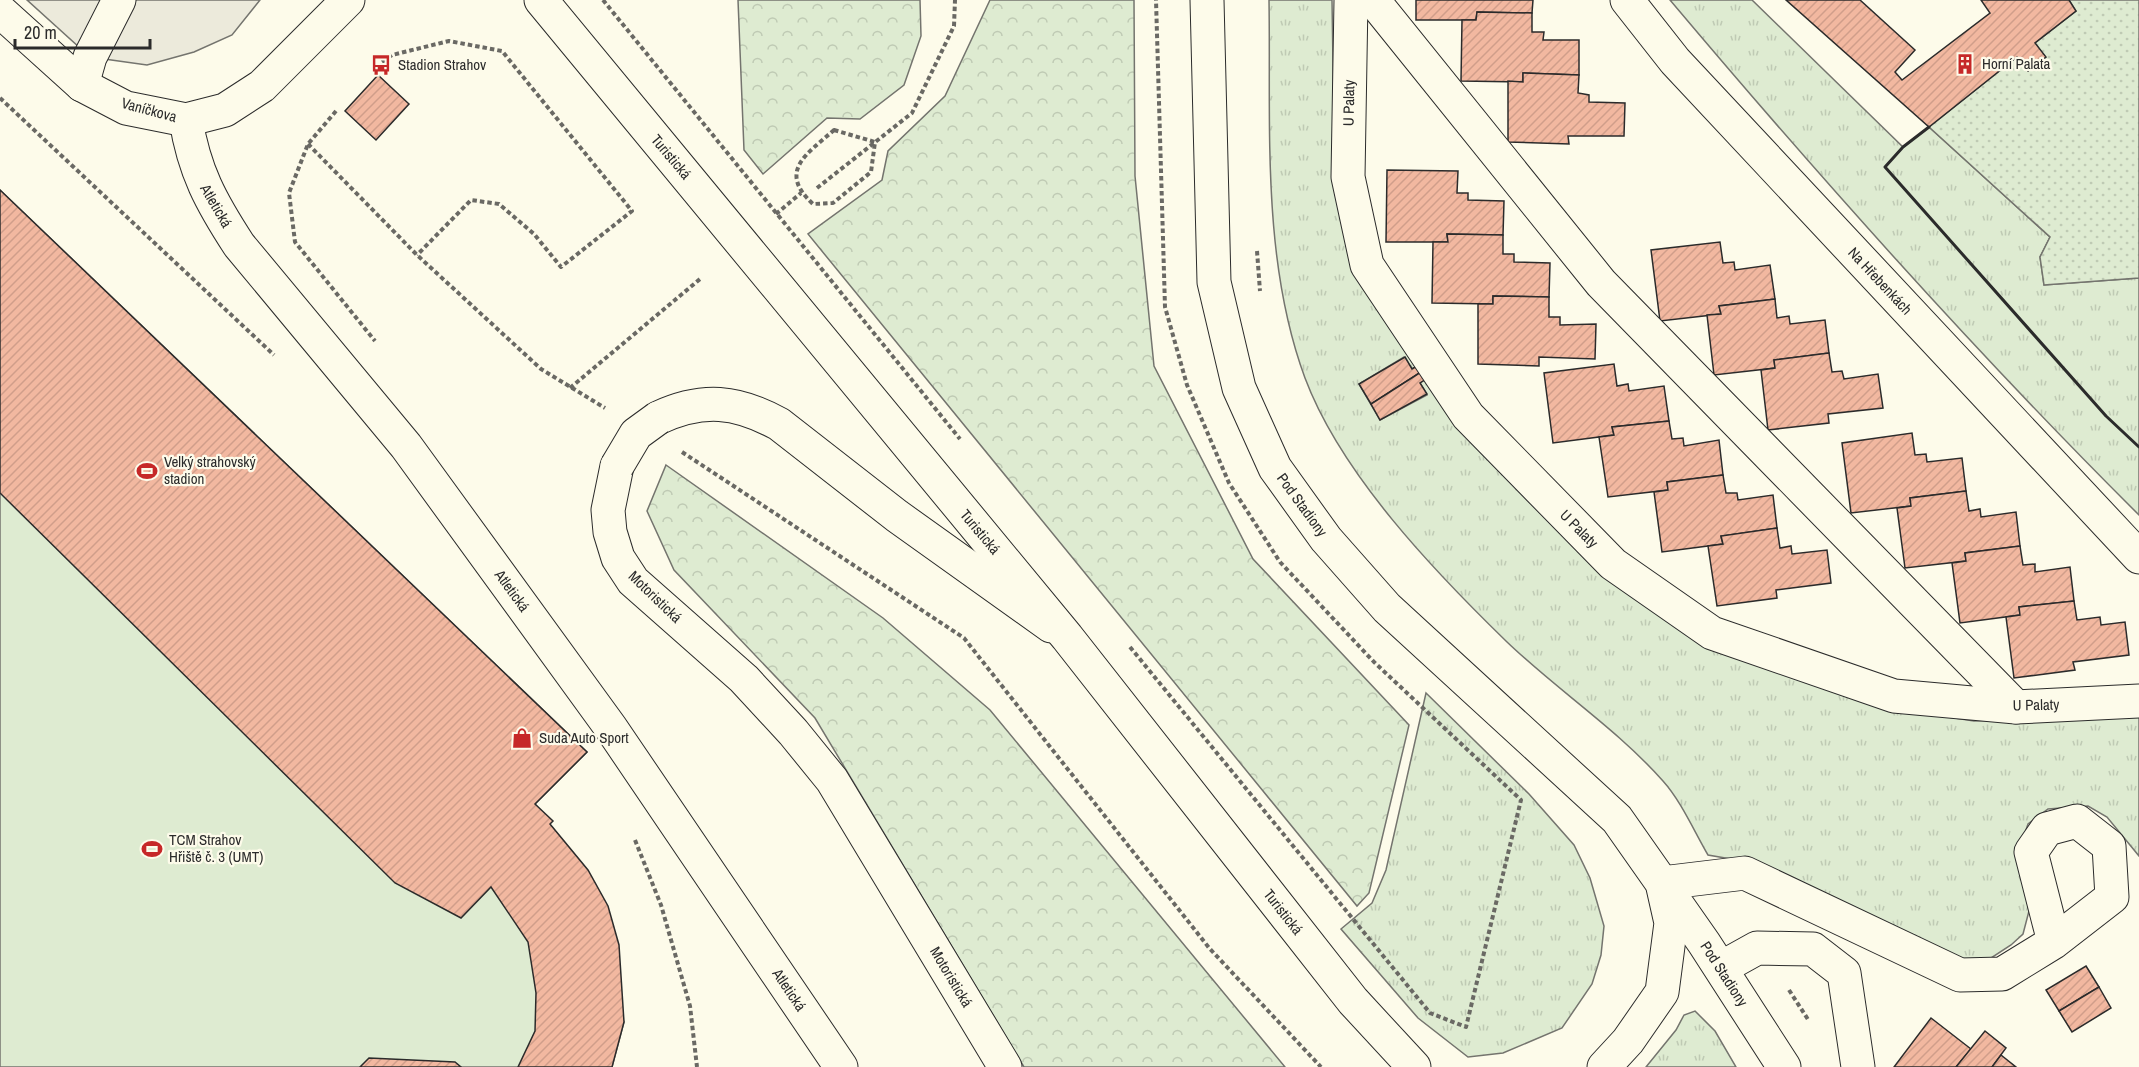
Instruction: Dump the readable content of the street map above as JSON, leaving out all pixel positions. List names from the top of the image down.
{
  "streets": {
    "street": [
      "U Palaty",
      "Vaníčkova",
      "Turistická",
      "Atletická",
      "Na Hřebenkách",
      "Pod Stadiony",
      "Motoristická"
    ]
  },
  "crossings": [
    ["Vaníčkova", "Atletická"],
    ["Turistická", "Motoristická"]
  ],
  "places": {
    "building": ["Horní Palata"],
    "bus stop": ["Stadion Strahov"],
    "sports": ["Velký strahovský stadion", "TCM Strahov Hřiště č. 3 (UMT)"],
    "shop": ["Suda Auto Sport"]
  },
  "scale_bar": "20 m"
}
